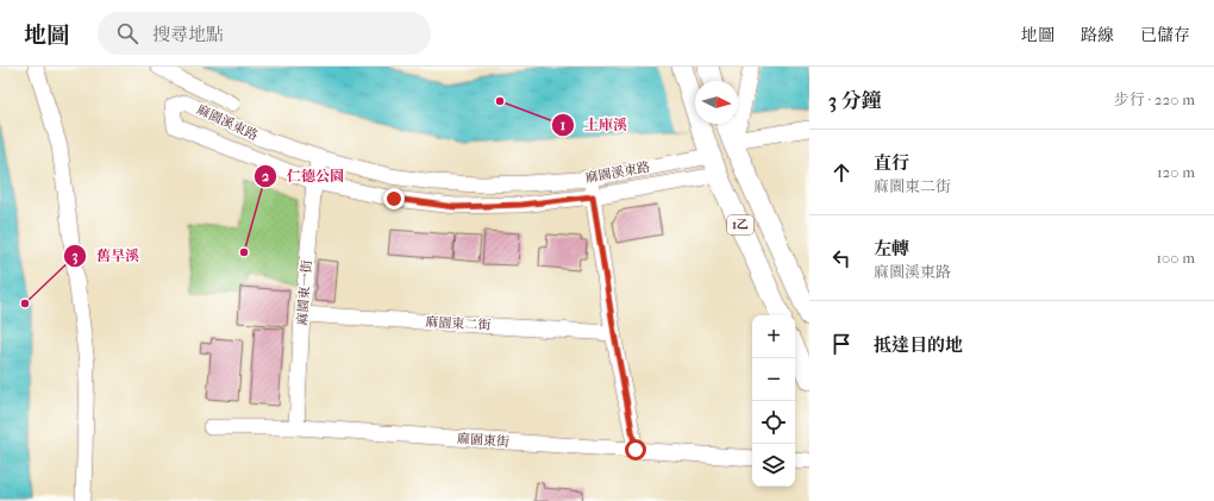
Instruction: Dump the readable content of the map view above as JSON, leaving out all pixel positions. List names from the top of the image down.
{
  "streets": {
    "main road": ["1乙"],
    "street": [
      "麻園溪東路",
      "麻園東一街",
      "麻園東二街",
      "麻園東街"
    ]
  },
  "crossings": [
    ["麻園溪東路", "1乙"],
    ["麻園溪東路", "麻園東一街"],
    ["麻園東一街", "麻園東二街"],
    ["麻園東一街", "麻園東街"]
  ],
  "places": ["土庫溪", "仁德公園", "舊旱溪"],
  "north": "right",
  "page": {
    "header": "地圖",
    "search": "搜尋地點",
    "nav": ["地圖", "路線", "已儲存"],
    "heading": ["3 分鐘", "步行 · 220 m"],
    "list": [
      ["直行", "麻園東二街", "120 m"],
      ["左轉", "麻園溪東路", "100 m"],
      "抵達目的地"
    ],
    "map_buttons": ["+", "−"]
  }
}
